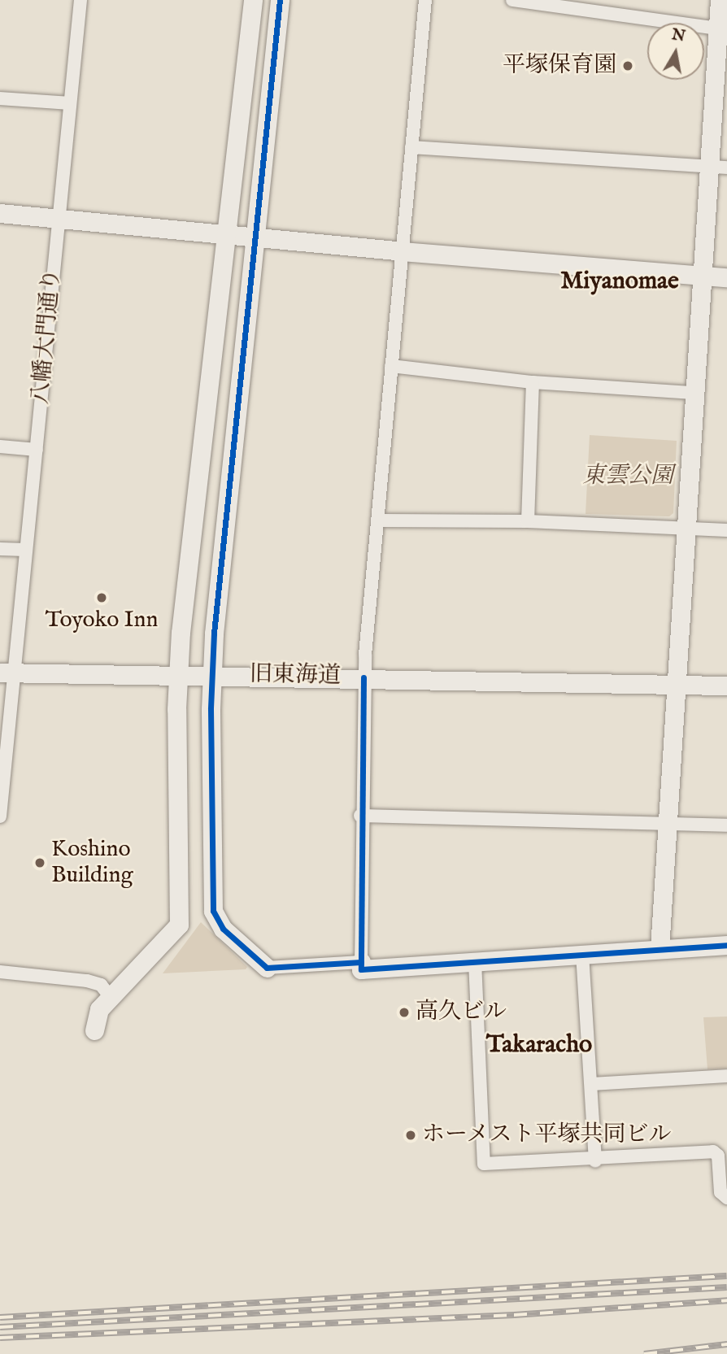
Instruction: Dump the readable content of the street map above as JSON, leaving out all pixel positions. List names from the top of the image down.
{
  "streets": {
    "street": ["八幡大門通り", "旧東海道"]
  },
  "crossings": [
    ["八幡大門通り", "旧東海道"]
  ],
  "districts": ["Miyanomae", "Takaracho"],
  "parks": ["東雲公園"],
  "places": [
    "平塚保育園",
    "Toyoko Inn",
    "Koshino Building",
    "高久ビル",
    "ホーメスト平塚共同ビル"
  ],
  "north": "top"
}
